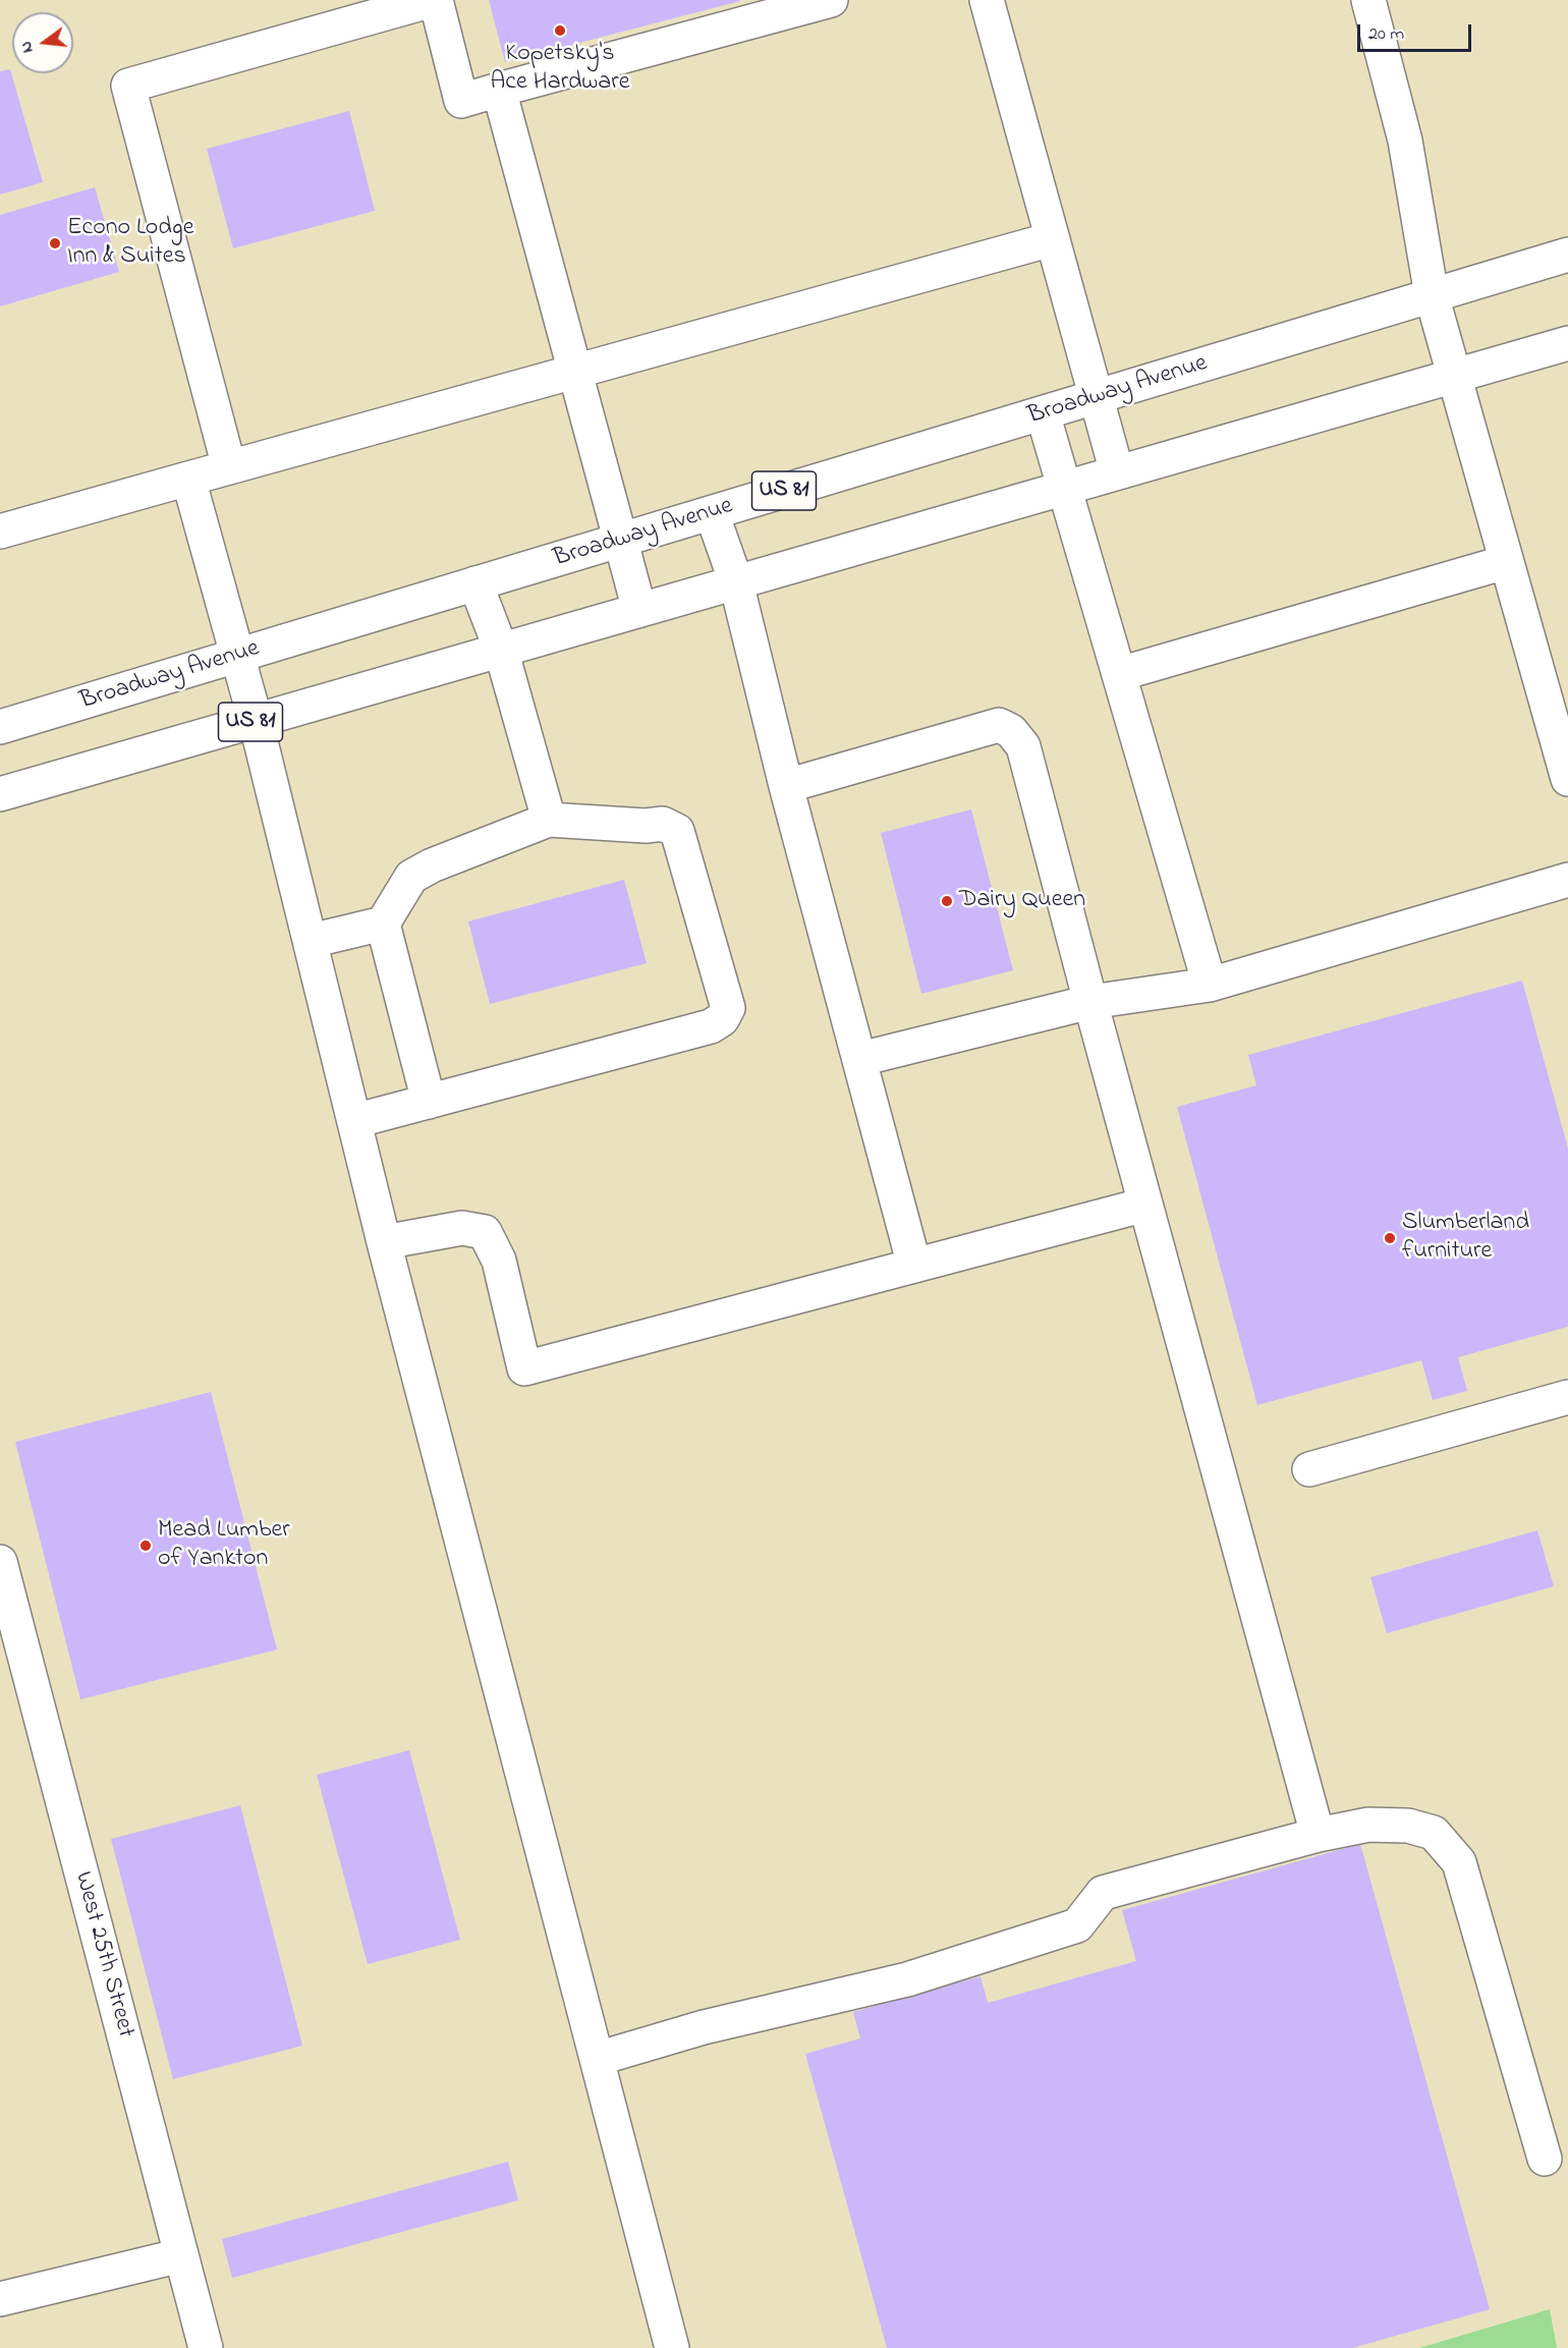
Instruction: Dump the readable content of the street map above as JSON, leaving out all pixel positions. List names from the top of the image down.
{
  "streets": {
    "main road": ["Broadway Avenue", "US 81", "West 25th Street"]
  },
  "places": [
    "Kopetsky's Ace Hardware",
    "Econo Lodge Inn & Suites",
    "Dairy Queen",
    "Slumberland furniture",
    "Mead Lumber of Yankton"
  ],
  "scale_bar": "20 m",
  "north": "left"
}
